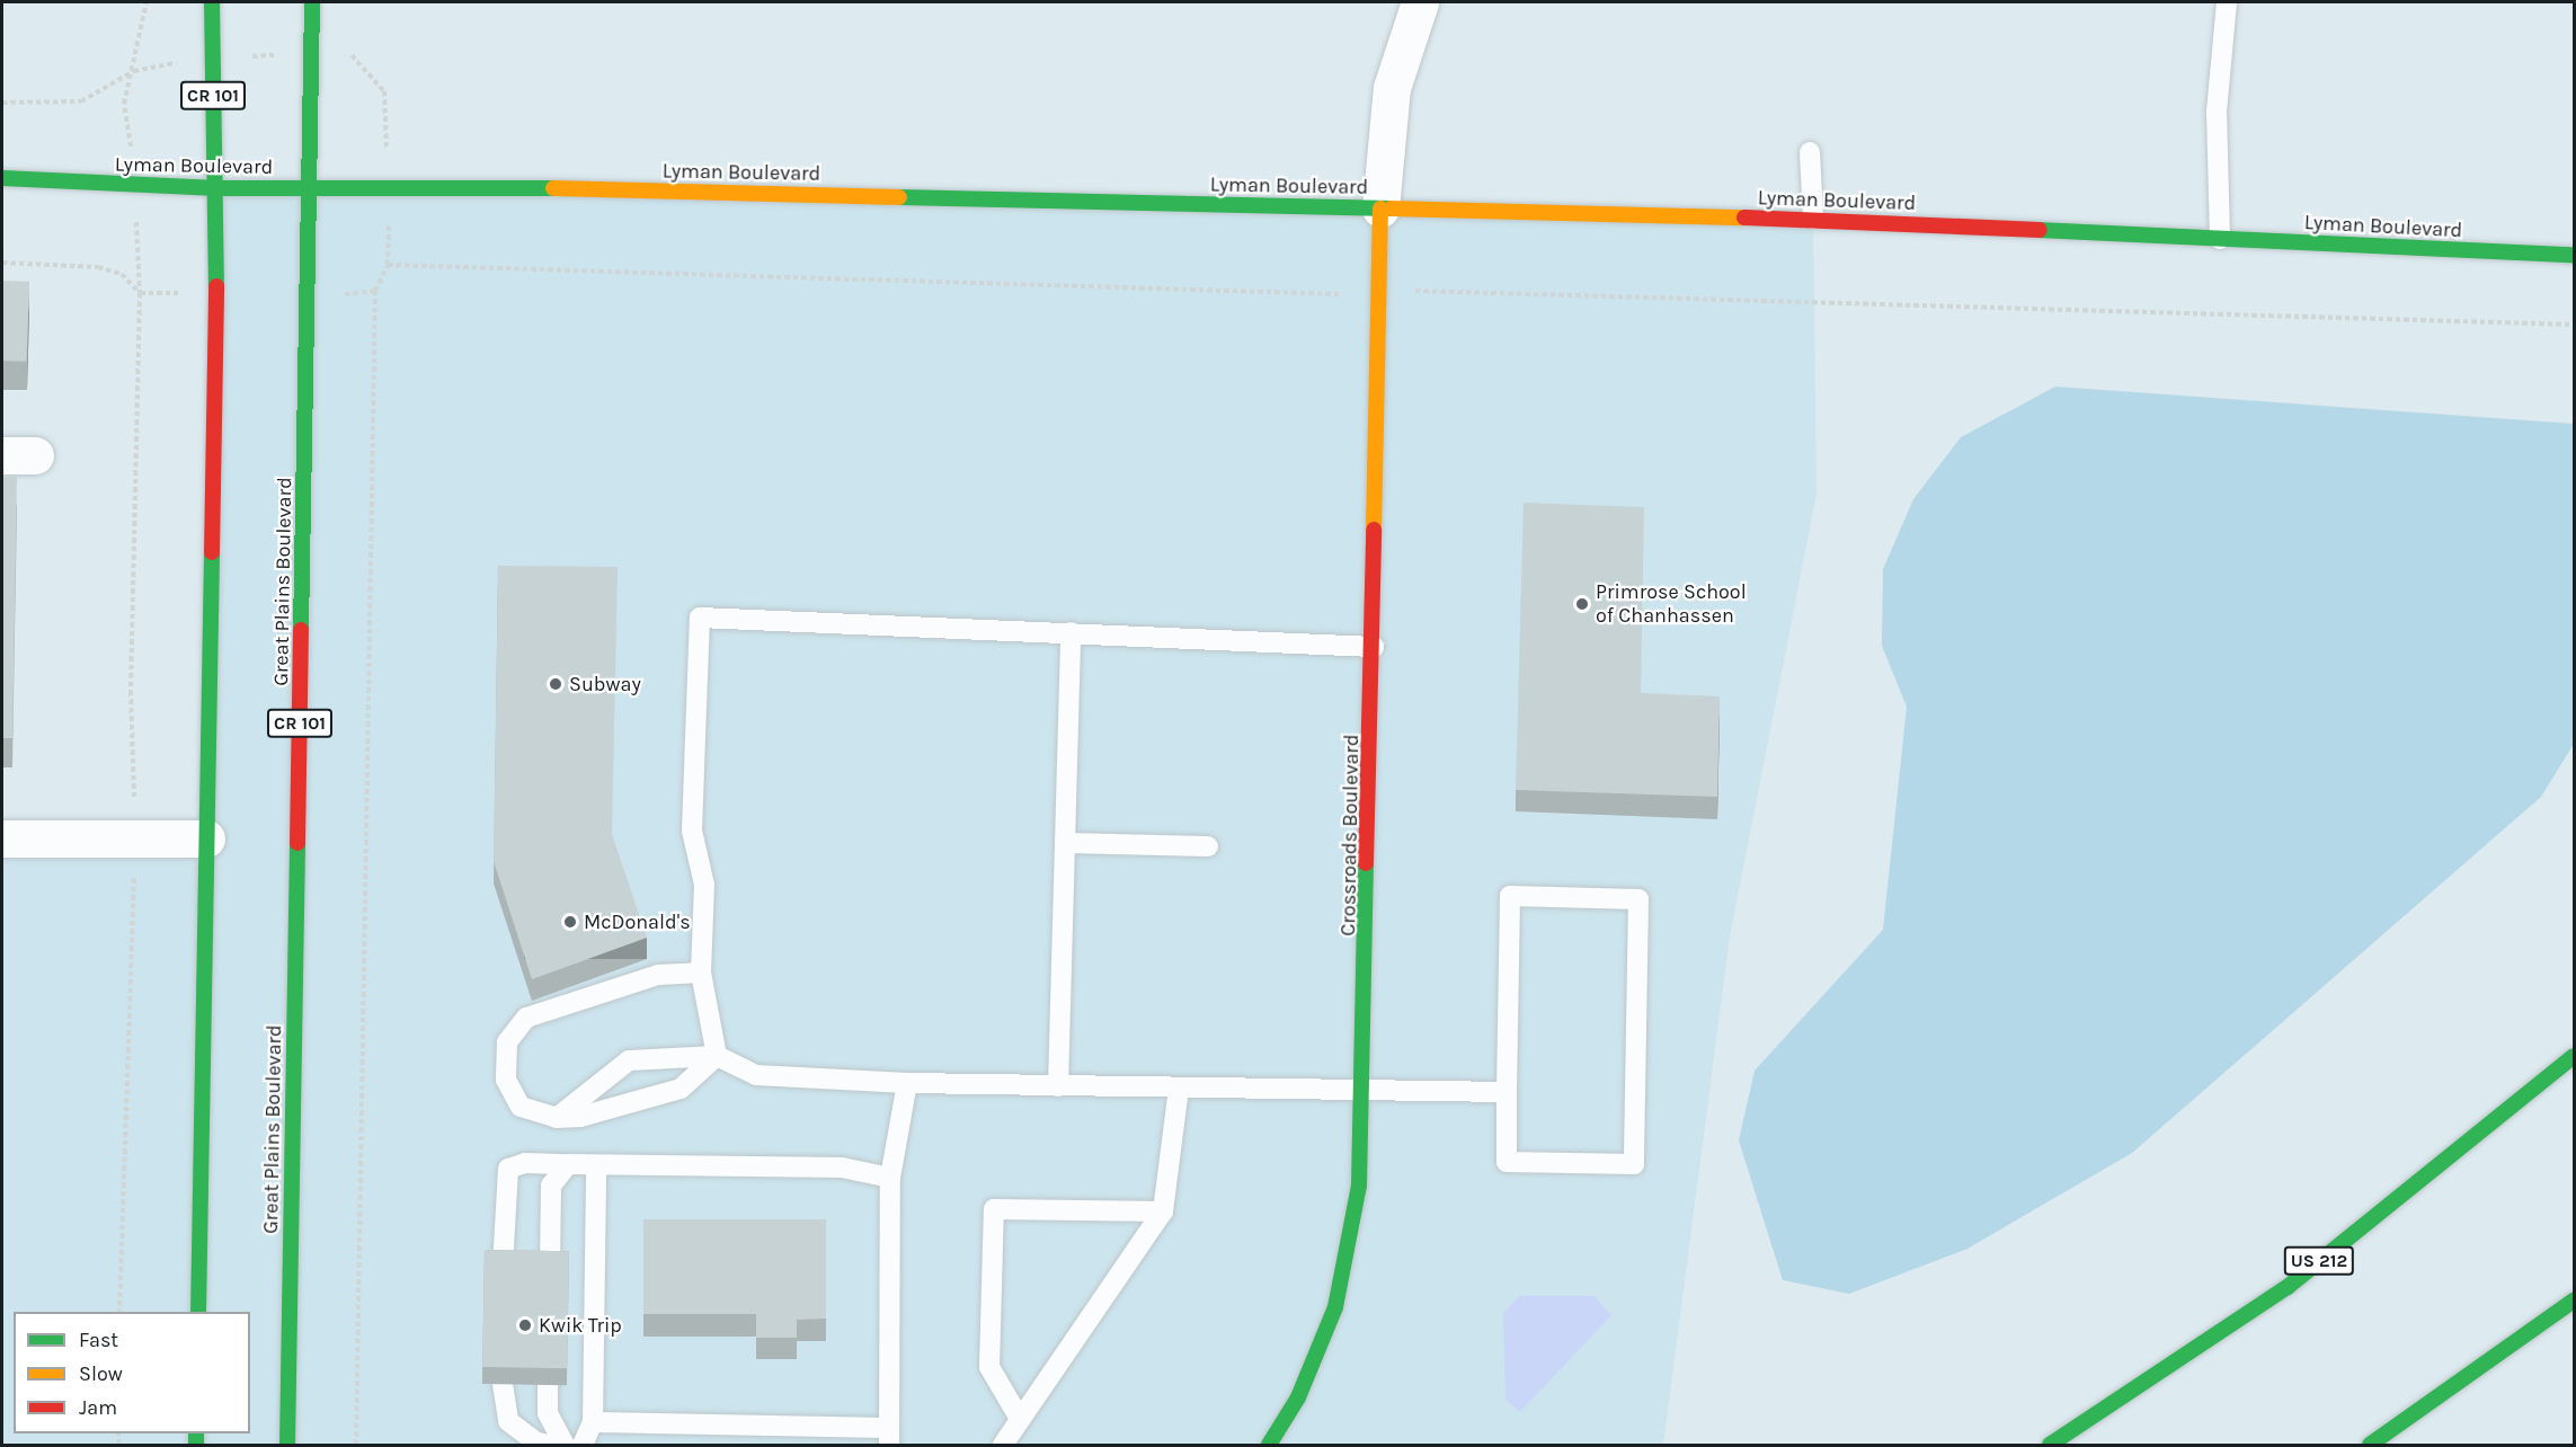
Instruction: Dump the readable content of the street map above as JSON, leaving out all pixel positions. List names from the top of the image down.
{
  "streets": {
    "main road": [
      "CR 101",
      "Lyman Boulevard",
      "Great Plains Boulevard",
      "Crossroads Boulevard",
      "US 212"
    ]
  },
  "crossings": [
    ["CR 101", "Lyman Boulevard"],
    ["Lyman Boulevard", "Great Plains Boulevard"],
    ["Lyman Boulevard", "Crossroads Boulevard"]
  ],
  "places": [
    "Primrose School of Chanhassen",
    "Subway",
    "McDonald's",
    "Kwik Trip"
  ],
  "legend": ["Fast", "Slow", "Jam"]
}
